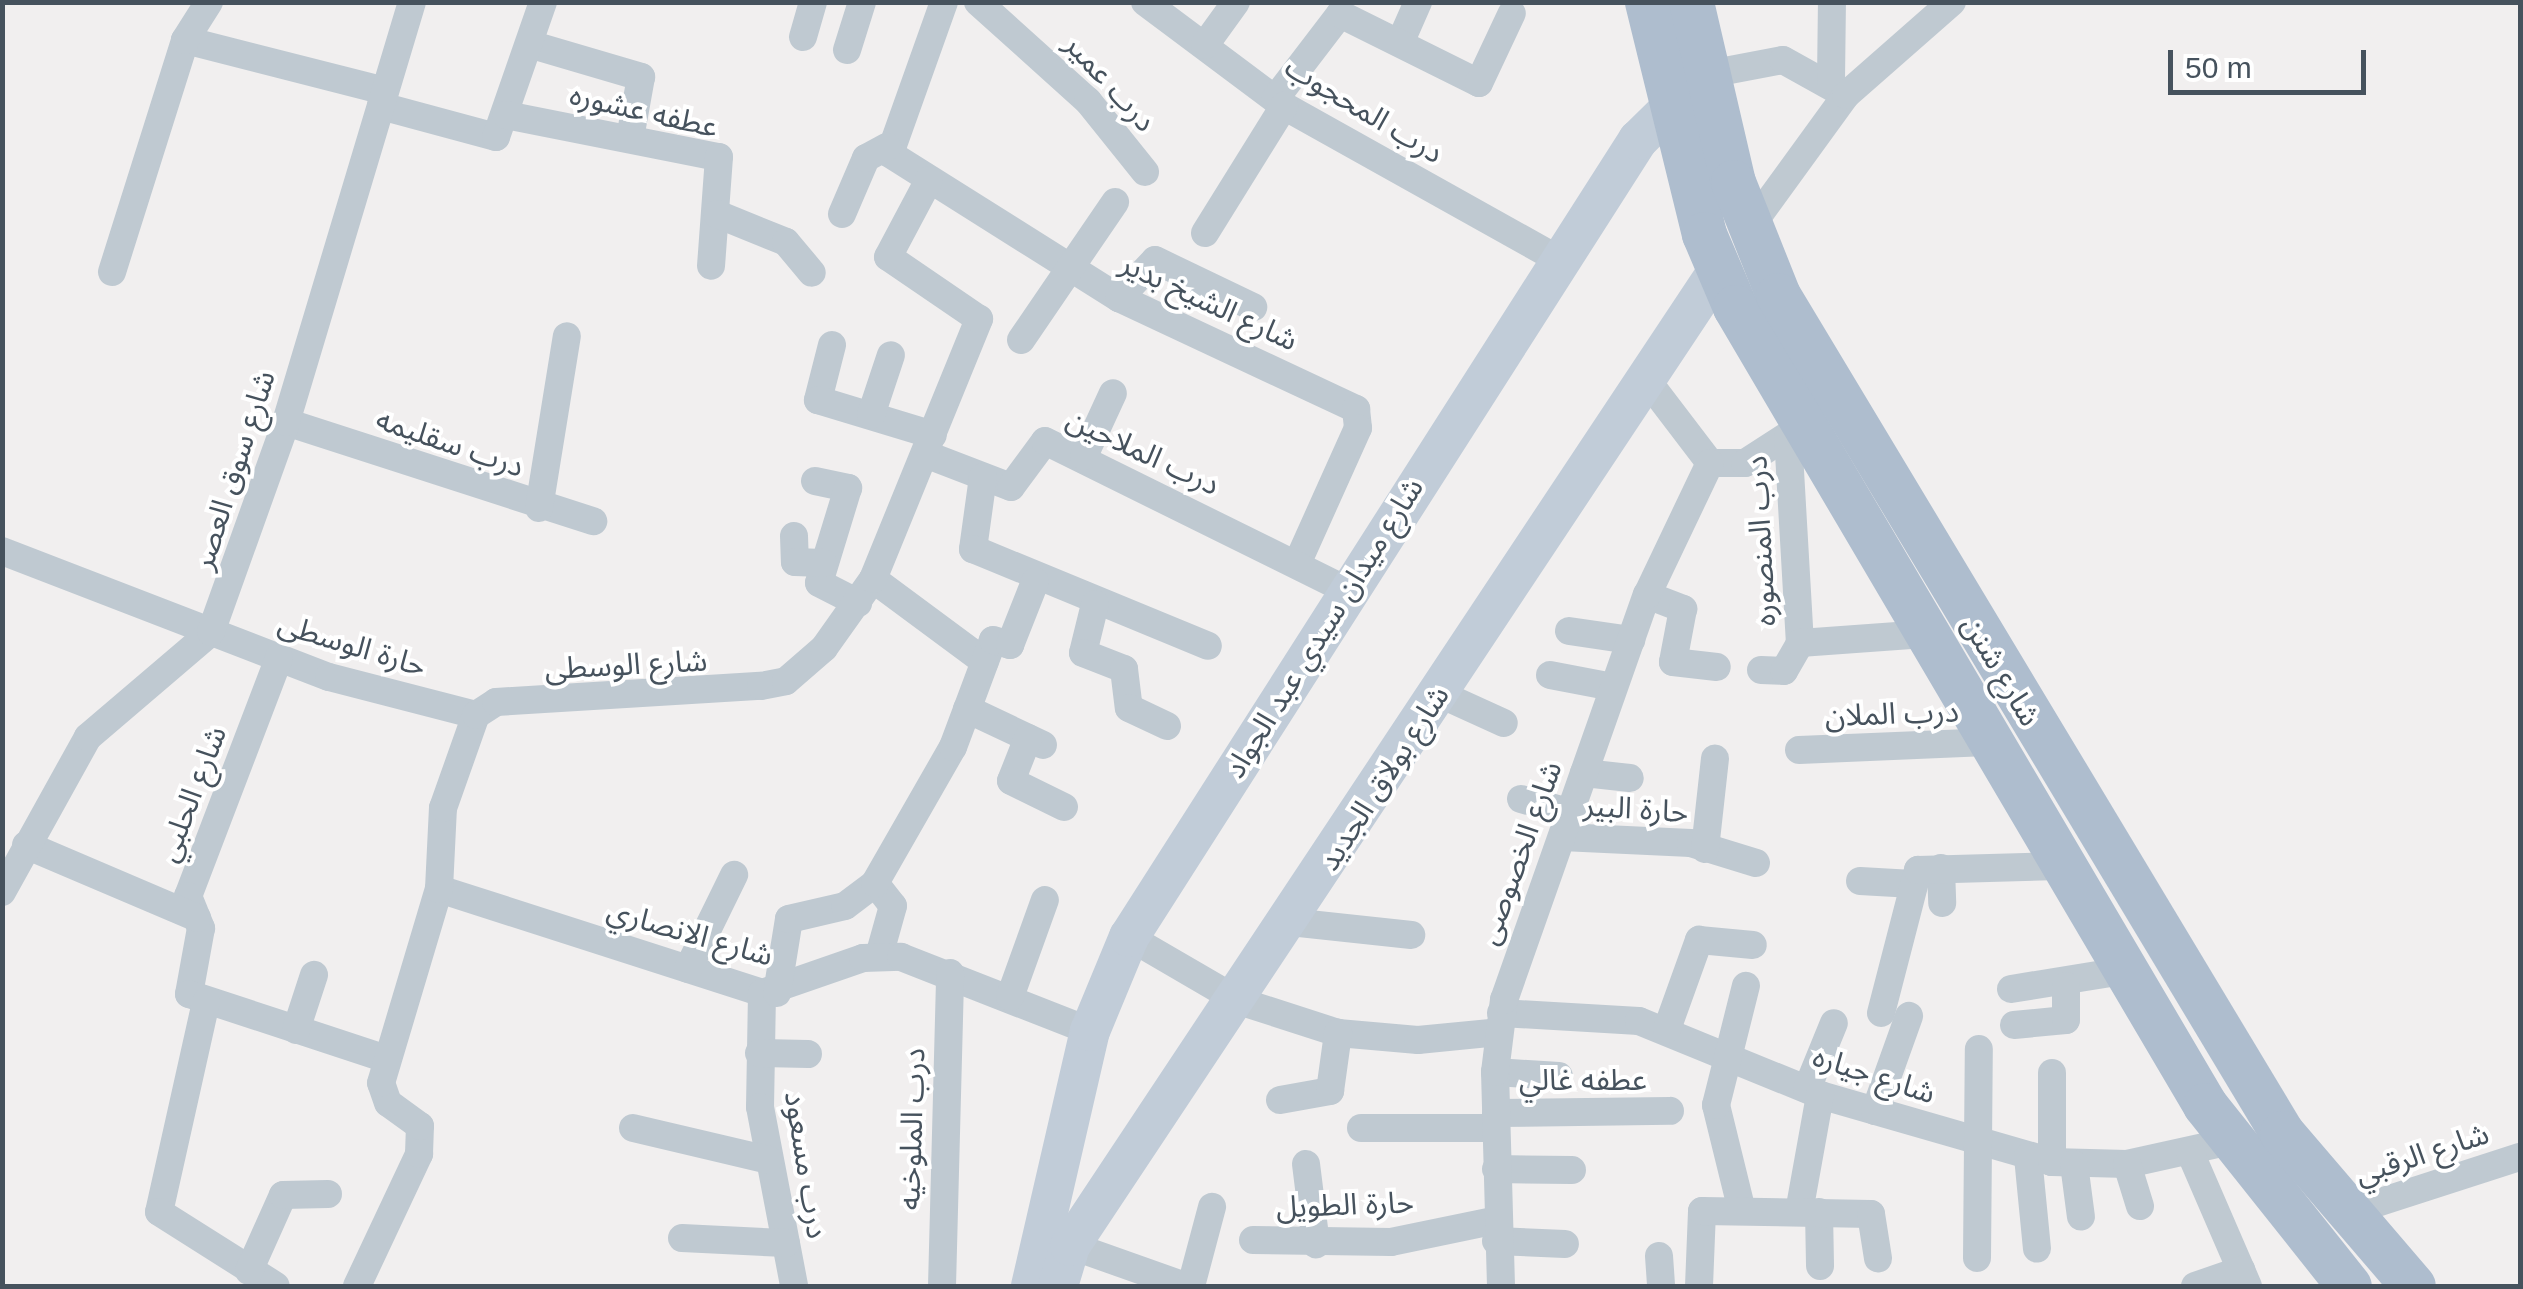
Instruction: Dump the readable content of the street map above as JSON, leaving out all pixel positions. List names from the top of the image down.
{
  "streets": {
    "main road": ["شارع شنن"],
    "street": [
      "درب عمير",
      "درب المحجوب",
      "عطفه عشوره",
      "شارع الشيخ بدير",
      "درب سقليمه",
      "درب الملاحين",
      "شارع سوق العصر",
      "درب المنصوره",
      "شارع ميدان سيدي عبد الجواد",
      "حارة الوسطى",
      "شارع الوسطى",
      "درب الملان",
      "شارع بولاق الجديد",
      "شارع الحلبي",
      "حارة البير",
      "شارع الخصوصى",
      "شارع الانصاري",
      "شارع جياره",
      "عطفه غالي",
      "درب الملوخيه",
      "شارع الرقبي",
      "درب مسعود",
      "حارة الطويل"
    ]
  },
  "crossings": [
    ["درب المحجوب", "شارع ميدان سيدي عبد الجواد"],
    ["شارع الشيخ بدير", "درب الملاحين"],
    ["شارع الشيخ بدير", "شارع الوسطى"],
    ["درب سقليمه", "شارع سوق العصر"],
    ["درب الملاحين", "شارع ميدان سيدي عبد الجواد"],
    ["شارع سوق العصر", "حارة الوسطى"],
    ["درب المنصوره", "شارع شنن"],
    ["شارع ميدان سيدي عبد الجواد", "شارع شنن"],
    ["شارع ميدان سيدي عبد الجواد", "شارع بولاق الجديد"],
    ["شارع ميدان سيدي عبد الجواد", "شارع جياره"],
    ["حارة الوسطى", "شارع الوسطى"],
    ["حارة الوسطى", "شارع الحلبي"],
    ["شارع شنن", "درب الملان"],
    ["شارع شنن", "شارع بولاق الجديد"],
    ["شارع شنن", "شارع جياره"],
    ["شارع شنن", "شارع الرقبي"],
    ["شارع بولاق الجديد", "شارع جياره"],
    ["حارة البير", "شارع الخصوصى"],
    ["شارع الخصوصى", "شارع جياره"],
    ["شارع الخصوصى", "عطفه غالي"],
    ["شارع الخصوصى", "حارة الطويل"],
    ["شارع الانصاري", "درب مسعود"]
  ],
  "scale_bar": "50 m"
}
